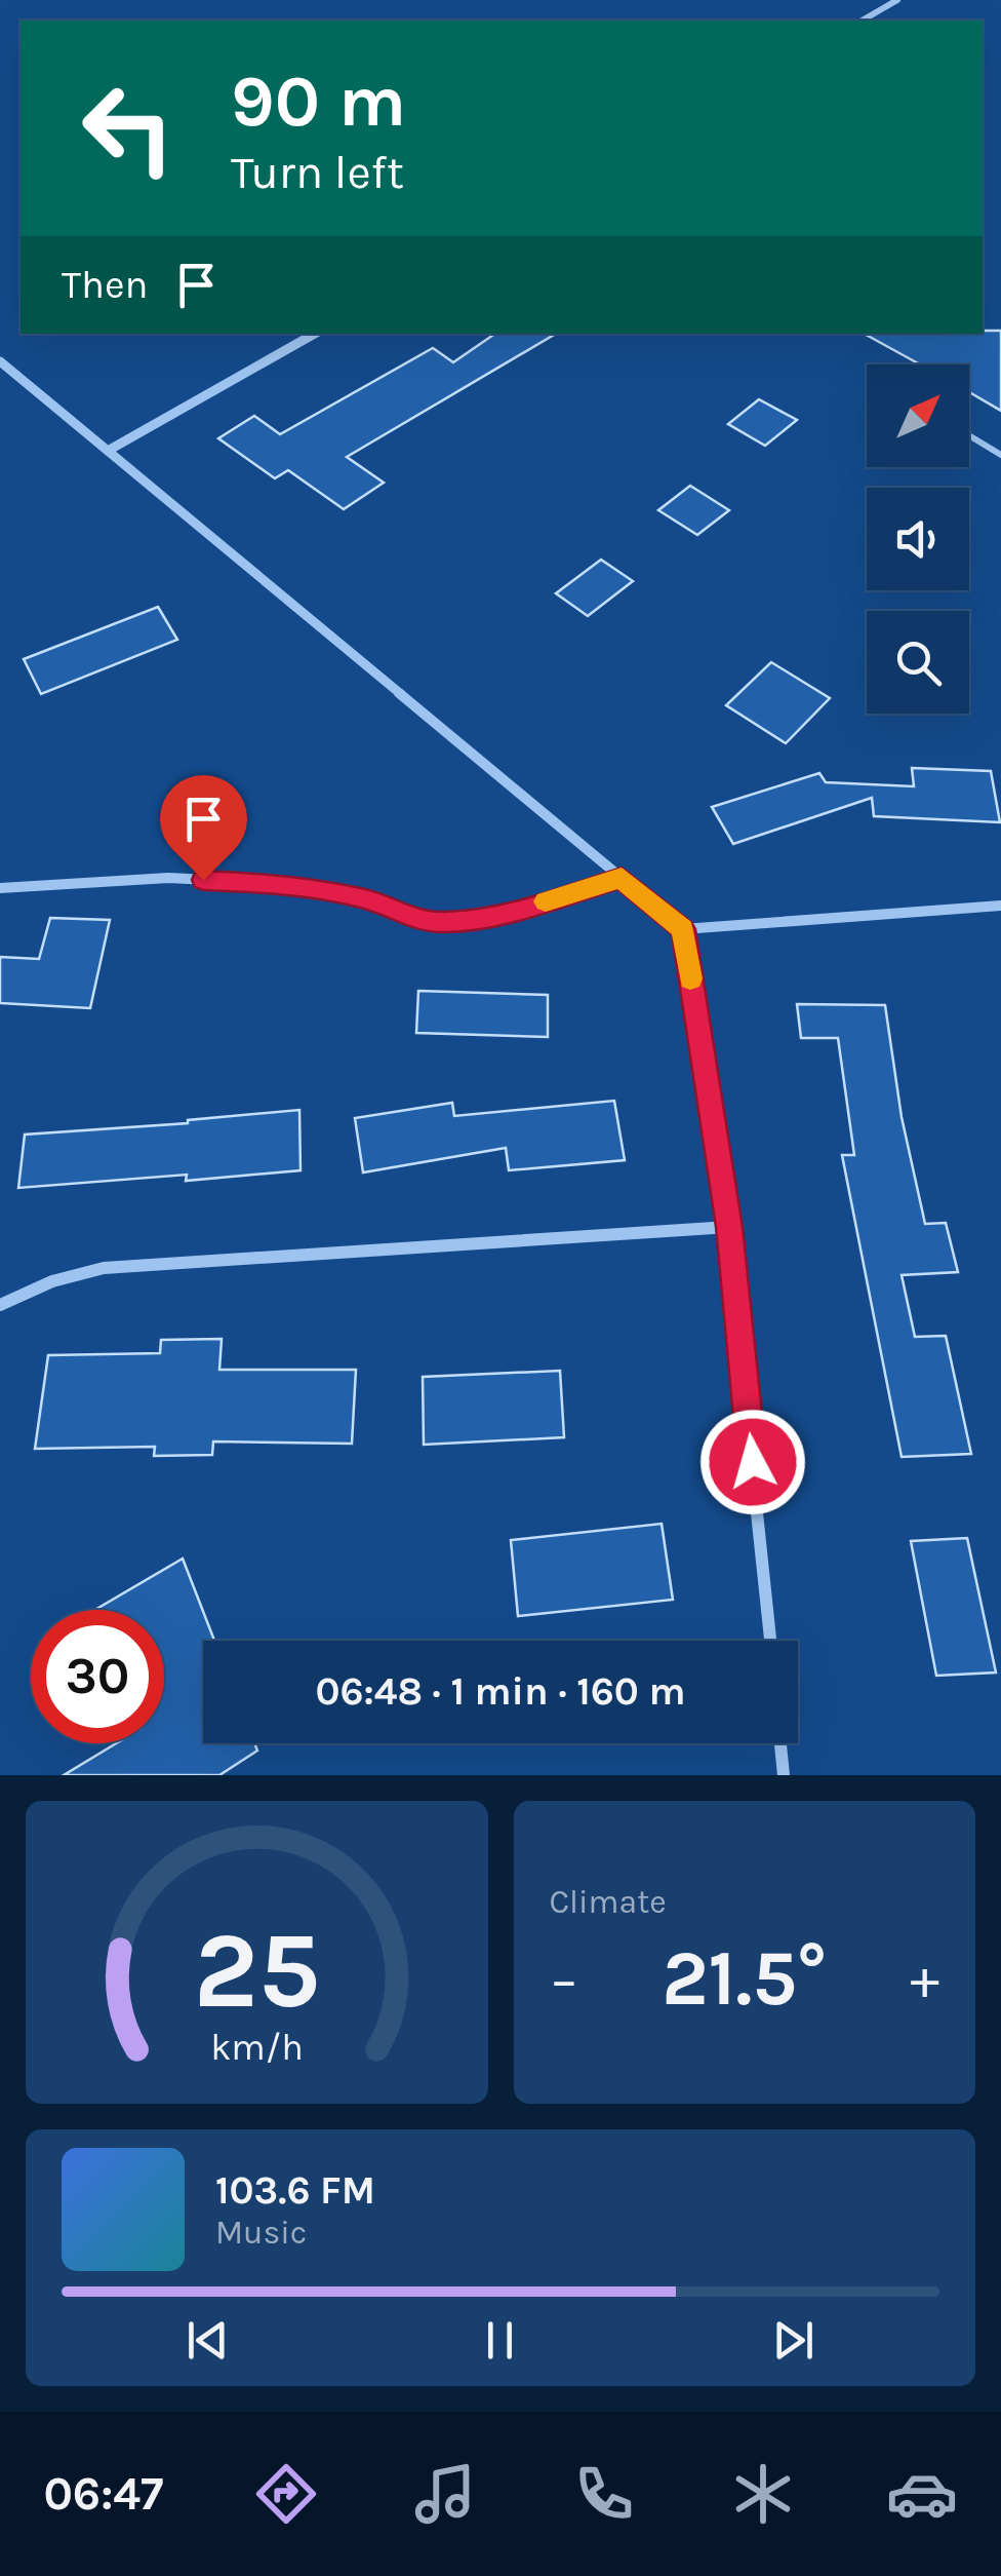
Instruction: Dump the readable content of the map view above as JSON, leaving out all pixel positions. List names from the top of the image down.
{
  "north": "top right",
  "page": {
    "turn": ["90 m", "Turn left"],
    "then": "Then",
    "limit": "30",
    "trip": "06:48 · 1 min · 160 m",
    "tile": "Climate",
    "heat": ["−", "21.5°", "+"],
    "song": ["103.6 FM", "Music"],
    "tabs": "06:47",
    "gauge": ["25", "km/h"]
  }
}
